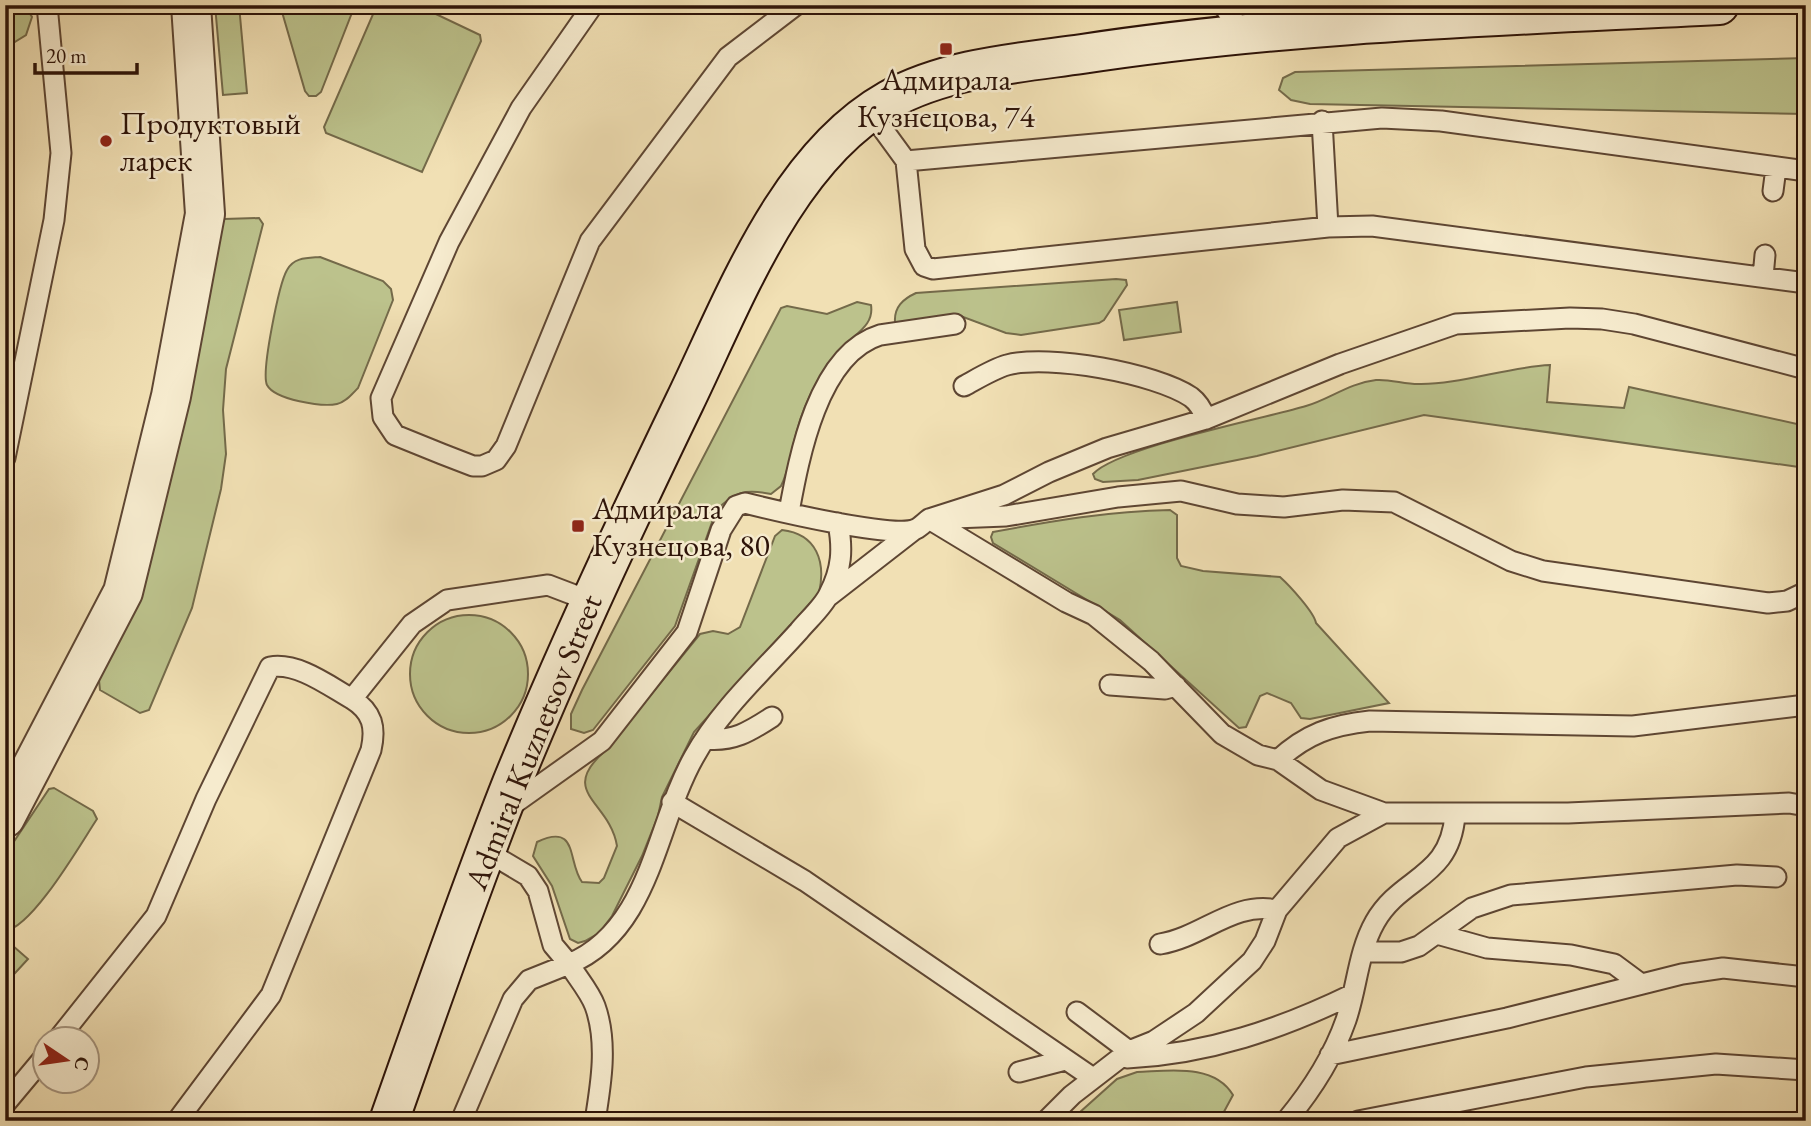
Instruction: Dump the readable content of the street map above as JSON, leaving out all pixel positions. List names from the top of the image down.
{
  "streets": {
    "main road": ["Admiral Kuznetsov Street"]
  },
  "places": {
    "transit": ["Адмирала Кузнецова, 74", "Адмирала Кузнецова, 80"],
    "other": ["Продуктовый ларек"]
  },
  "scale_bar": "20 m",
  "north": "right"
}
